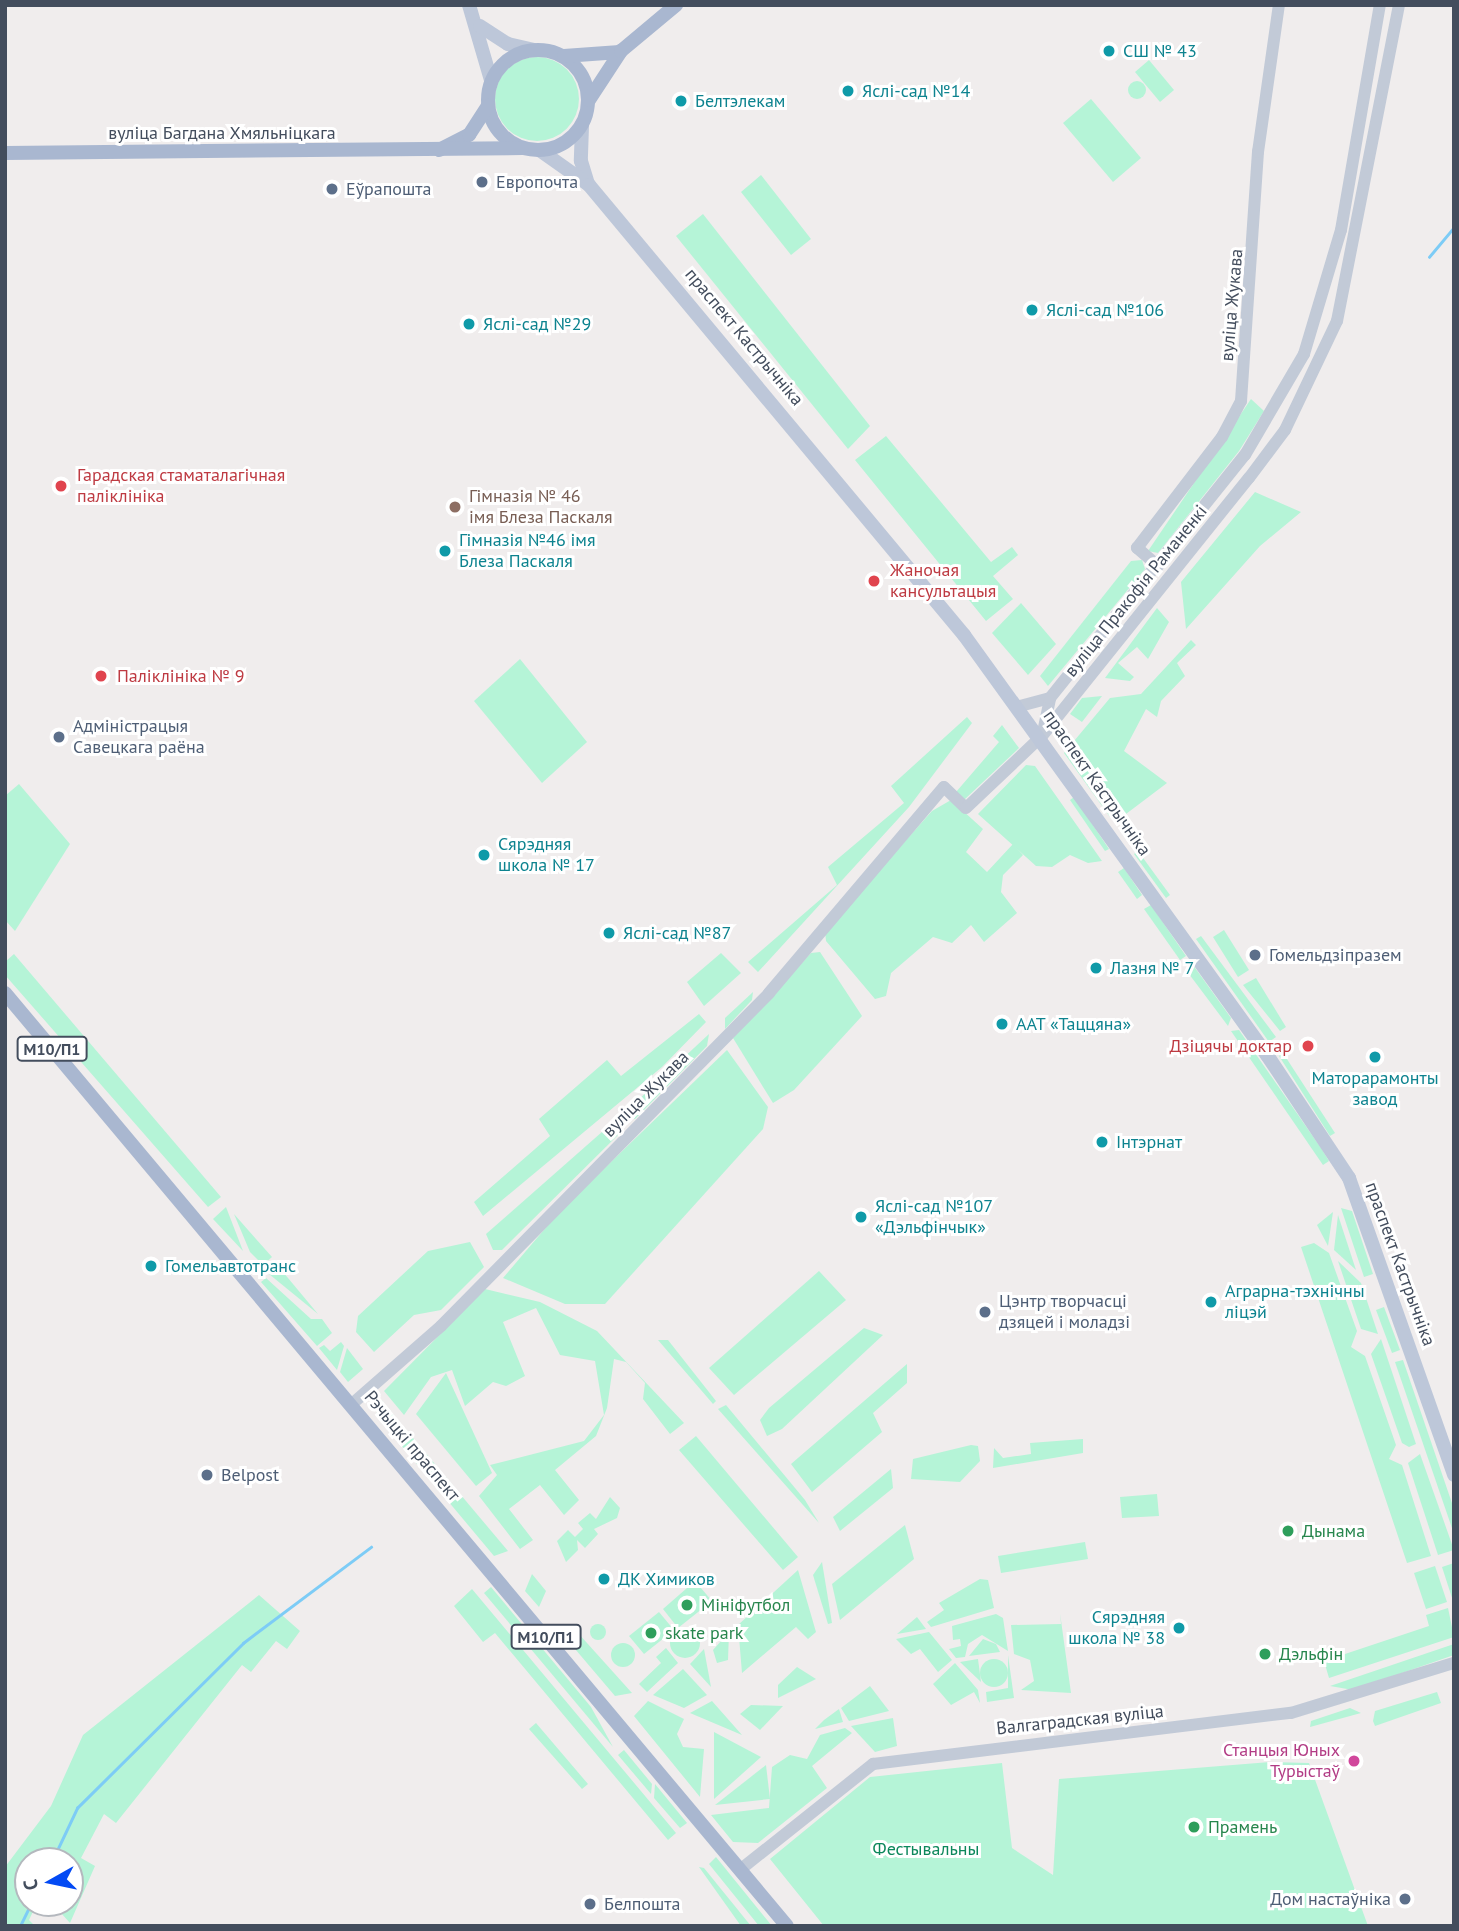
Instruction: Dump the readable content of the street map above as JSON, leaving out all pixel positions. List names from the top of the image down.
{
  "streets": {
    "main road": [
      "вуліца Багдана Хмяльніцкага",
      "праспект Кастрычніка",
      "М10/П1",
      "Рэчыцкі праспект"
    ],
    "street": ["вуліца Жукава", "вуліца Пракофія Раманенкі", "Валгаградская вуліца"]
  },
  "crossings": [
    ["вуліца Багдана Хмяльніцкага", "праспект Кастрычніка"],
    ["вуліца Жукава", "праспект Кастрычніка"],
    ["вуліца Жукава", "вуліца Пракофія Раманенкі"],
    ["вуліца Жукава", "Рэчыцкі праспект"],
    ["праспект Кастрычніка", "вуліца Пракофія Раманенкі"],
    ["Рэчыцкі праспект", "Валгаградская вуліца"]
  ],
  "parks": ["Фестывальны"],
  "places": [
    "СШ № 43",
    "Яслі-сад №14",
    "Белтэлекам",
    "Европочта",
    "Еўрапошта",
    "Яслі-сад №106",
    "Яслі-сад №29",
    "Гарадская стаматалагічная паліклініка",
    "Гімназія № 46 імя Блеза Паскаля",
    "Гімназія №46 імя Блеза Паскаля",
    "Жаночая кансультацыя",
    "Паліклініка № 9",
    "Адміністрацыя Савецкага раёна",
    "Сярэдняя школа № 17",
    "Яслі-сад №87",
    "Гомельдзіпразем",
    "Лазня № 7",
    "ААТ «Таццяна»",
    "Дзіцячы доктар",
    "Маторарамонты завод",
    "Інтэрнат",
    "Яслі-сад №107 «Дэльфінчык»",
    "Гомельавтотранс",
    "Аграрна-тэхнічны ліцэй",
    "Цэнтр творчасці дзяцей і моладзі",
    "Belpost",
    "Дынама",
    "ДК Химиков",
    "Мініфутбол",
    "Сярэдняя школа № 38",
    "skate park",
    "Дэльфін",
    "Станцыя Юных Турыстаў",
    "Прамень",
    "Дом настаўніка",
    "Белпошта"
  ],
  "north": "left"
}
